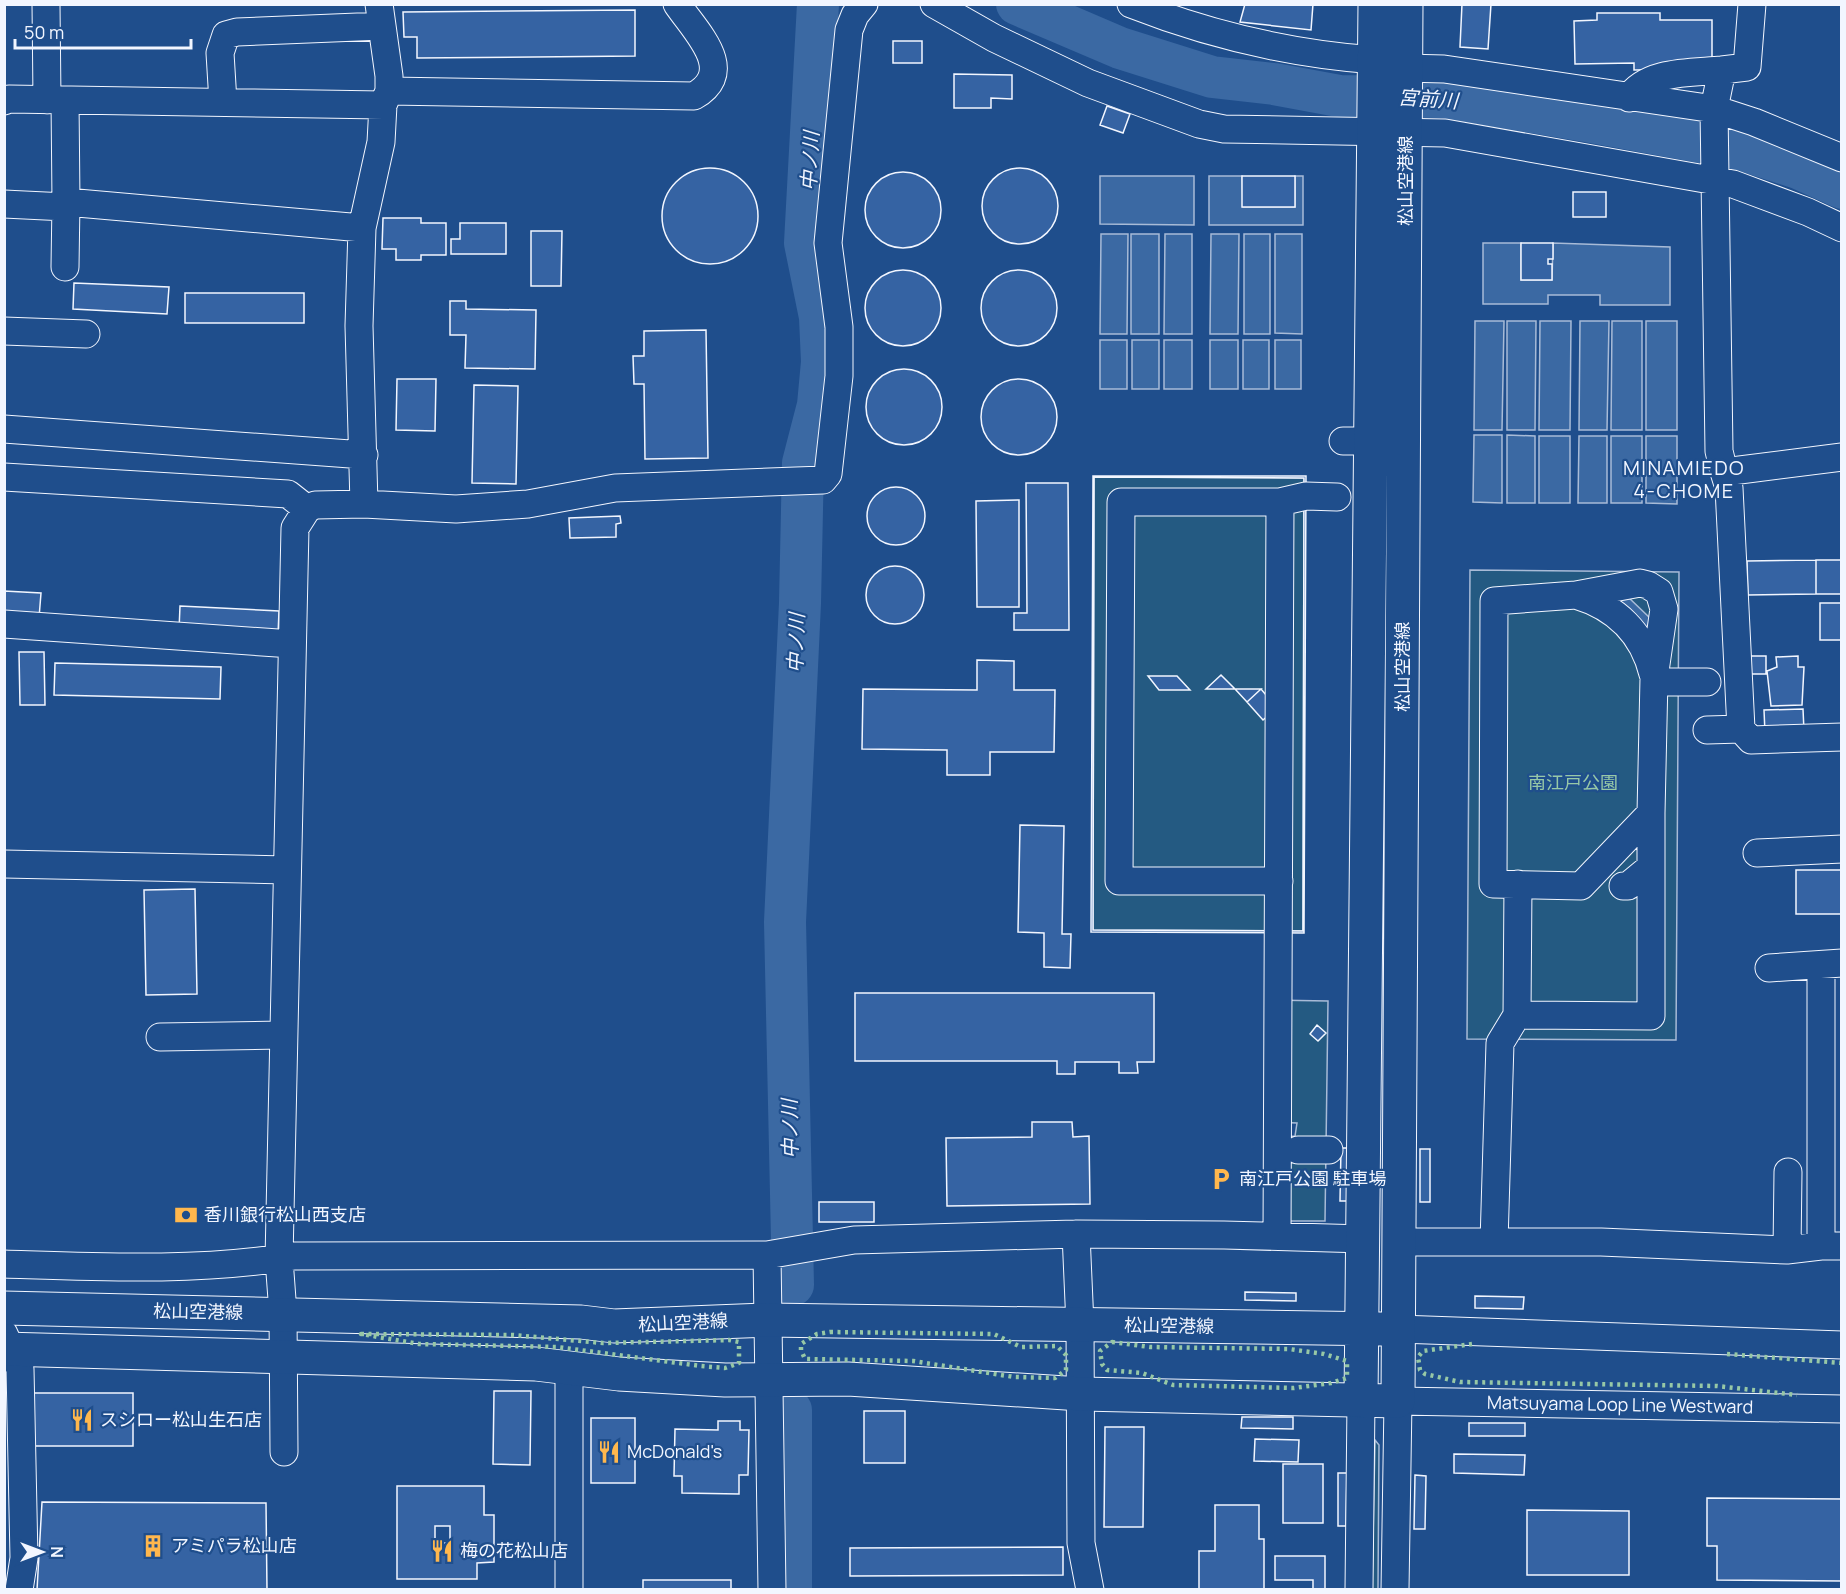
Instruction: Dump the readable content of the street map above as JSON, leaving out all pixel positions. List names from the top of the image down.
{
  "streets": {
    "main road": ["松山空港線"],
    "street": ["Matsuyama Loop Line Westward"]
  },
  "crossings": [
    ["松山空港線", "Matsuyama Loop Line Westward"]
  ],
  "districts": ["MINAMIEDO 4-CHOME"],
  "water": ["宮前川", "中ノ川"],
  "parks": ["南江戸公園"],
  "places": {
    "parking": ["南江戸公園 駐車場"],
    "bank": ["香川銀行松山西支店"],
    "restaurant": ["スシロー松山生石店", "McDonald's", "梅の花松山店"],
    "building": ["アミパラ松山店"]
  },
  "scale_bar": "50 m",
  "north": "right"
}
